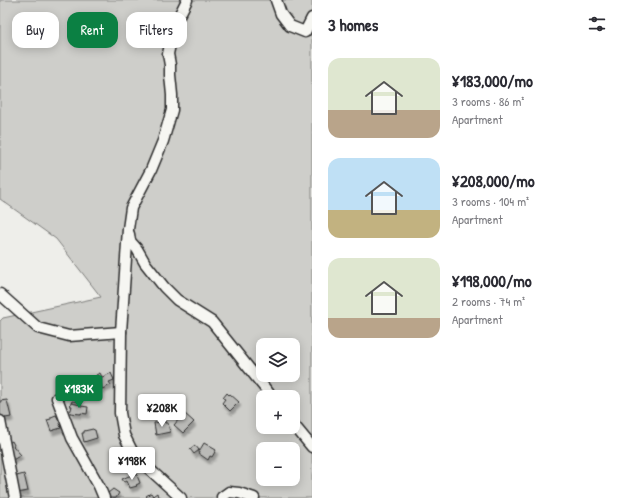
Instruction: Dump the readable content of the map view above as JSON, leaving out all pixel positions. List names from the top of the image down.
{
  "page": {
    "heading": "3 homes",
    "chip": ["Buy", "Rent", "Filters"],
    "list": [
      {
        "name": "¥183,000/mo",
        "note": "3 rooms · 86 m² · Apartment"
      },
      {
        "name": "¥208,000/mo",
        "note": "3 rooms · 104 m² · Apartment"
      },
      {
        "name": "¥198,000/mo",
        "note": "2 rooms · 74 m² · Apartment"
      }
    ],
    "map_buttons": ["+", "−"],
    "price": ["¥183K", "¥208K", "¥198K"]
  }
}
